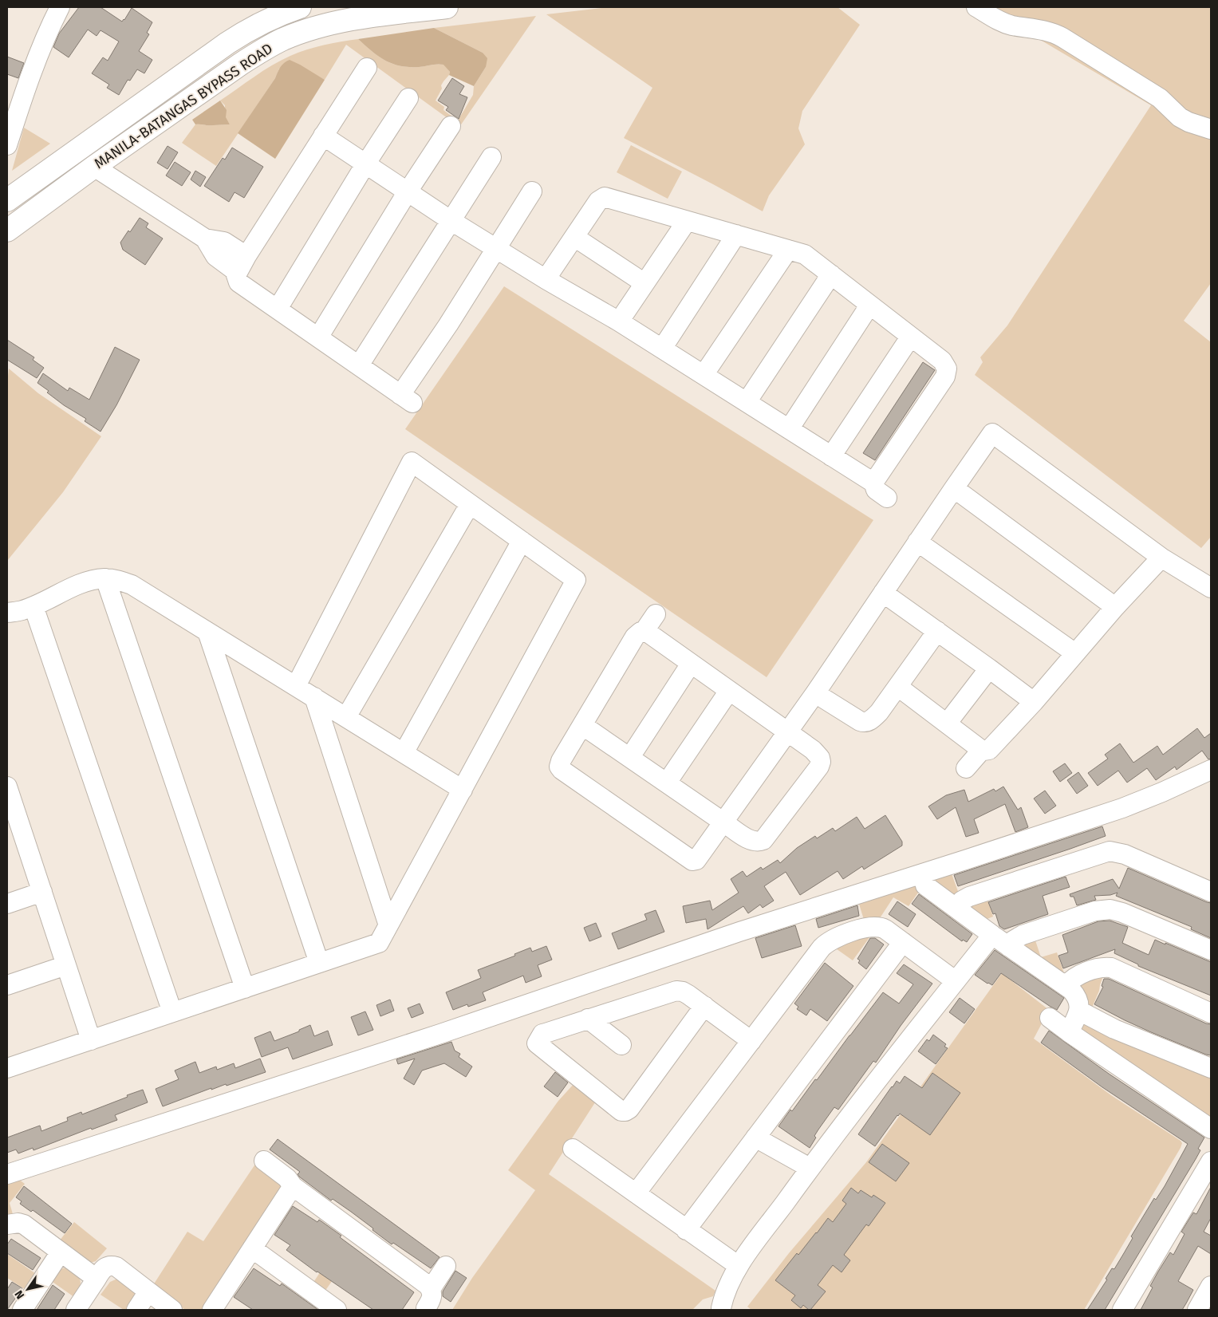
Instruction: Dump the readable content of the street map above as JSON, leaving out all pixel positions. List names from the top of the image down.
{
  "streets": {
    "main road": ["MANILA-BATANGAS BYPASS ROAD"]
  },
  "north": "bottom left"
}
